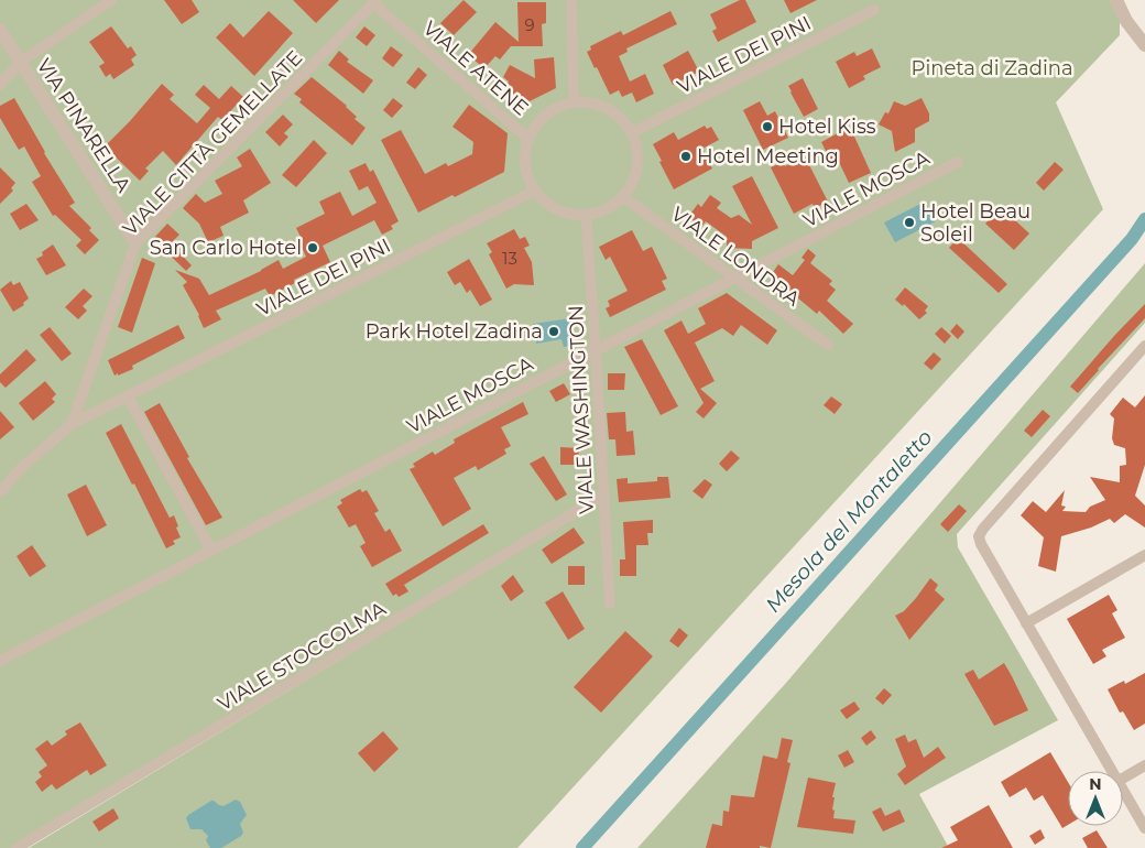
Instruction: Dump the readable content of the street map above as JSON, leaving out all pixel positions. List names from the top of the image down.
{
  "streets": {
    "street": [
      "VIALE DEI PINI",
      "VIALE ATENE",
      "VIA PINARELLA",
      "VIALE CITTÀ GEMELLATE",
      "VIALE MOSCA",
      "VIALE LONDRA",
      "VIALE WASHINGTON",
      "VIALE STOCCOLMA"
    ]
  },
  "crossings": [
    ["VIALE DEI PINI", "VIALE ATENE"],
    ["VIALE DEI PINI", "VIALE CITTÀ GEMELLATE"],
    ["VIALE DEI PINI", "VIALE LONDRA"],
    ["VIALE DEI PINI", "VIALE WASHINGTON"],
    ["VIALE ATENE", "VIALE CITTÀ GEMELLATE"],
    ["VIALE ATENE", "VIALE LONDRA"],
    ["VIALE ATENE", "VIALE WASHINGTON"],
    ["VIA PINARELLA", "VIALE CITTÀ GEMELLATE"],
    ["VIALE MOSCA", "VIALE LONDRA"],
    ["VIALE MOSCA", "VIALE WASHINGTON"],
    ["VIALE LONDRA", "VIALE WASHINGTON"],
    ["VIALE WASHINGTON", "VIALE STOCCOLMA"]
  ],
  "water": ["Mesola del Montaletto"],
  "parks": ["Pineta di Zadina"],
  "places": [
    "Hotel Kiss",
    "Hotel Meeting",
    "Hotel Beau Soleil",
    "San Carlo Hotel",
    "Park Hotel Zadina"
  ],
  "house_numbers": ["9", "13"],
  "north": "top"
}
